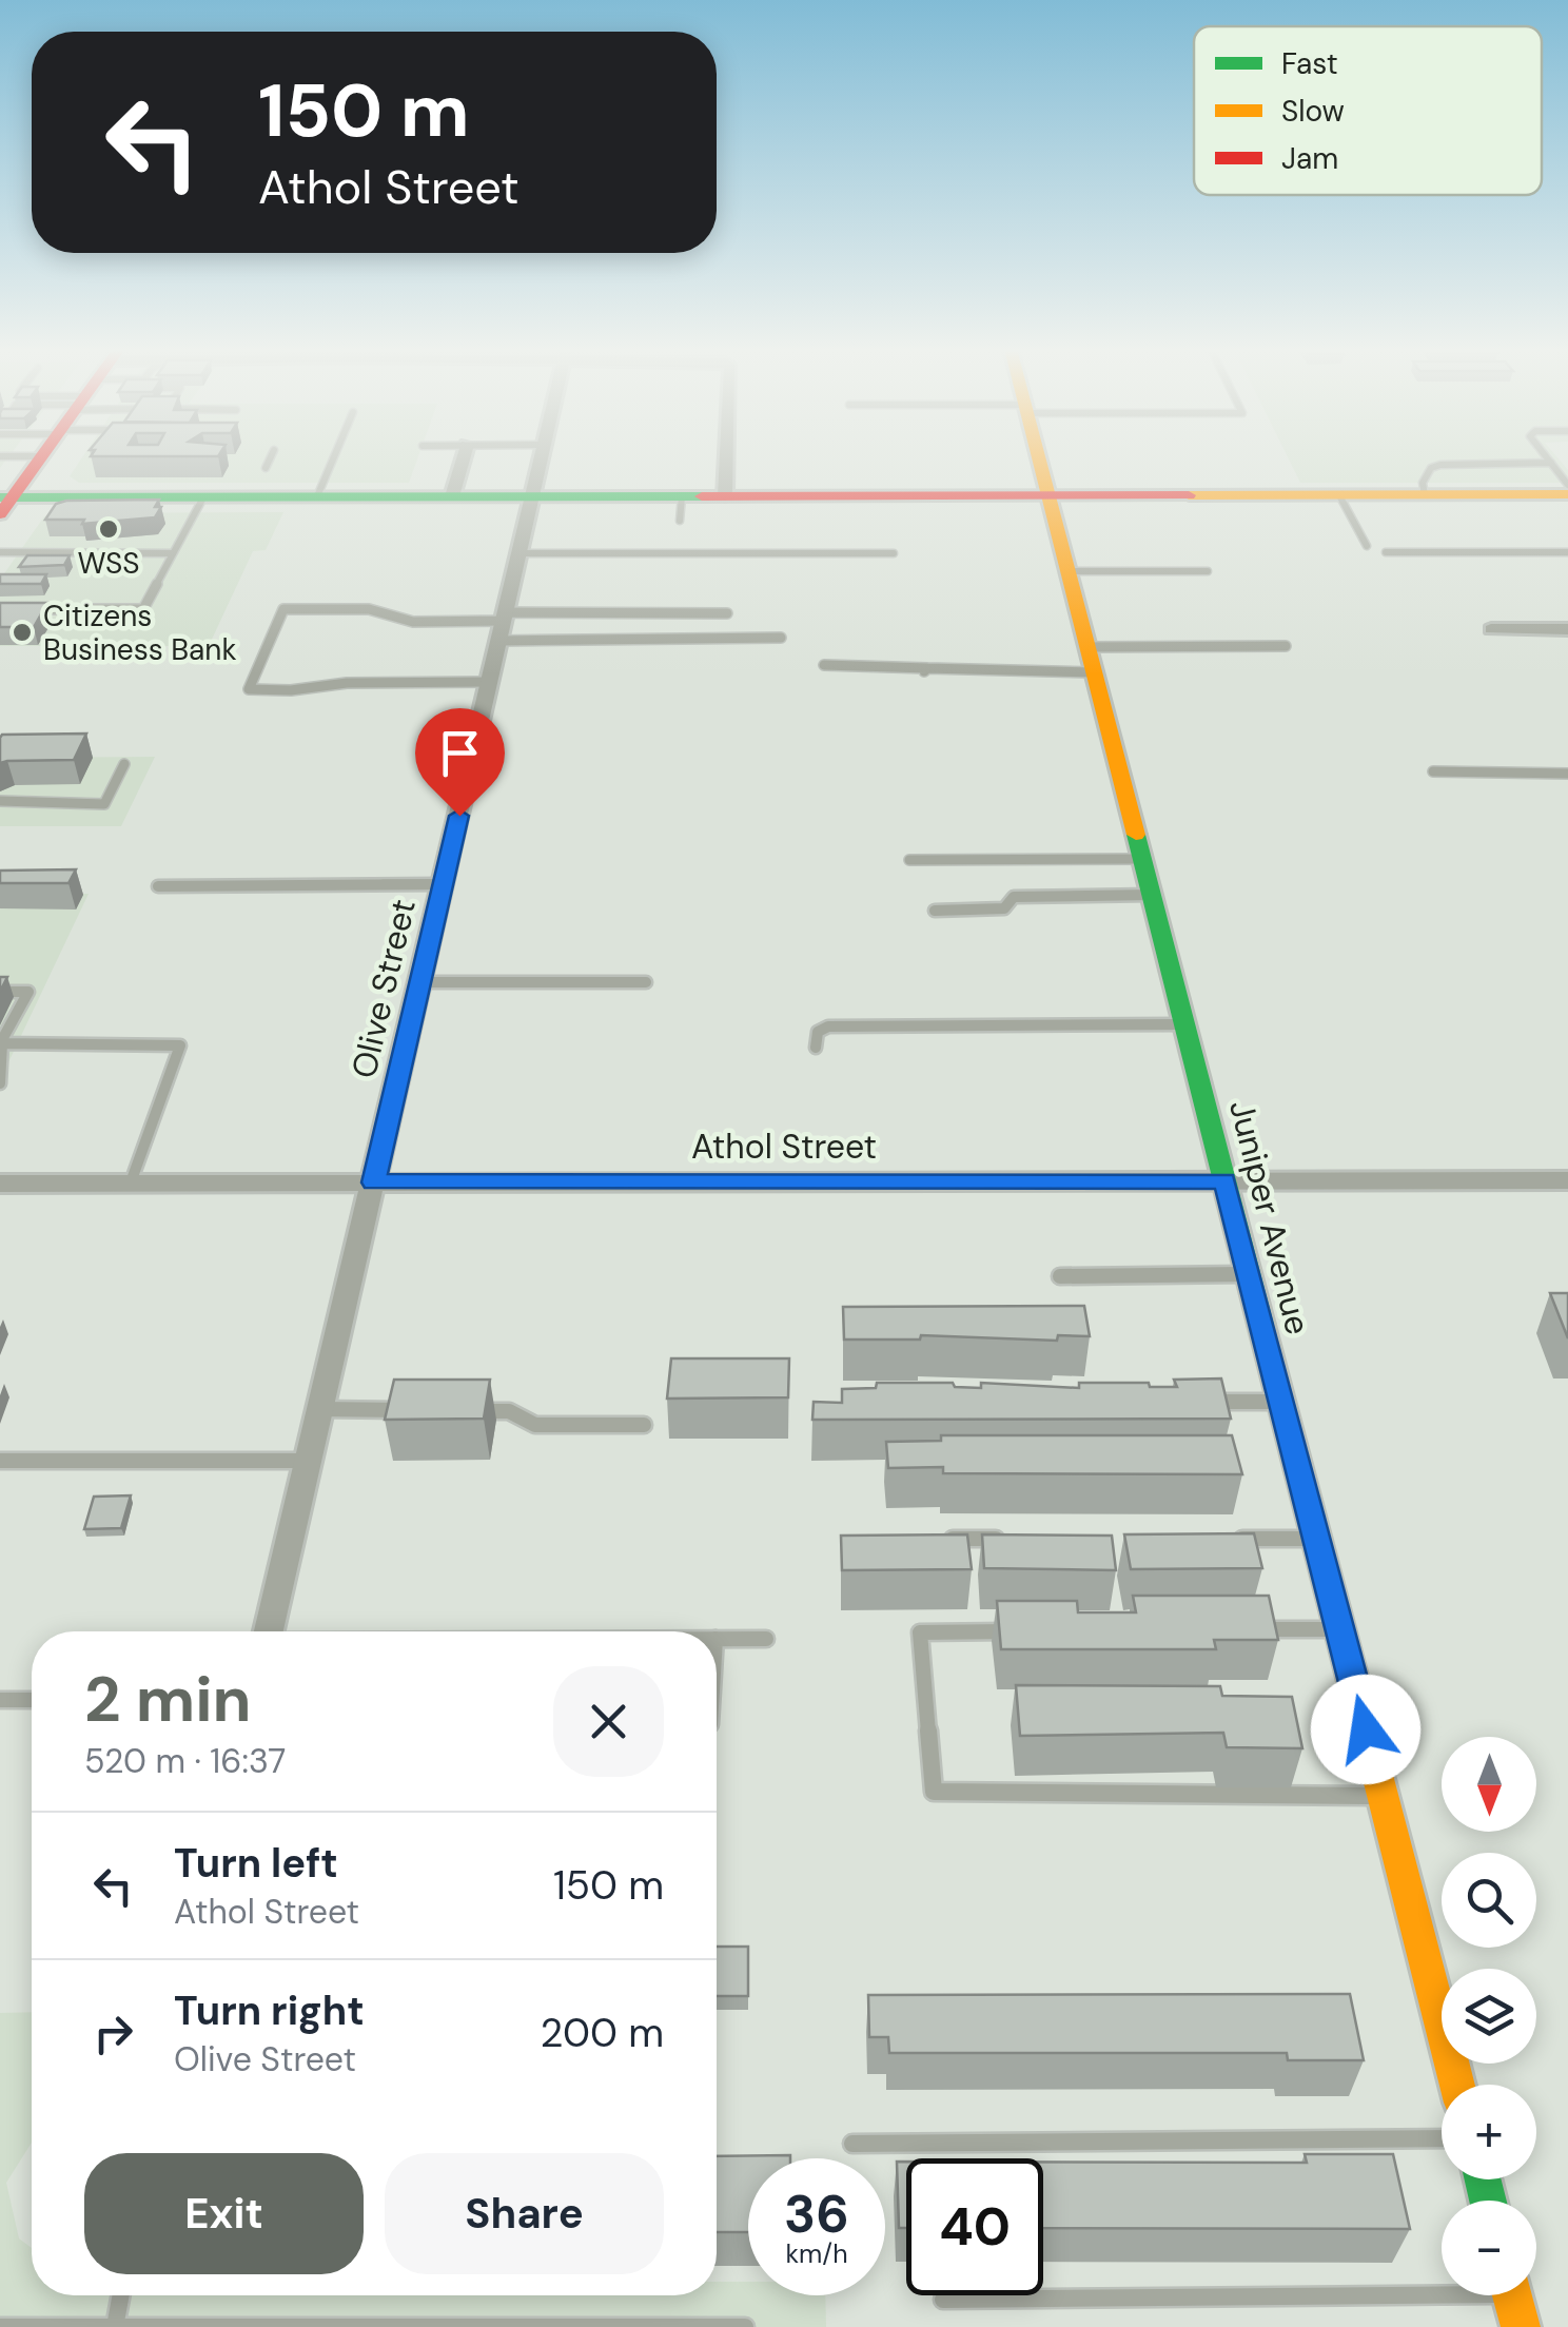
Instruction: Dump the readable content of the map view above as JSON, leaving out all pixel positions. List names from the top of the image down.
{
  "streets": {
    "street": ["Olive Street", "Athol Street", "Juniper Avenue"]
  },
  "crossings": [
    ["Olive Street", "Athol Street"],
    ["Athol Street", "Juniper Avenue"]
  ],
  "places": ["WSS", "Citizens Business Bank"],
  "legend": ["Fast", "Slow", "Jam"],
  "north": "bottom",
  "page": {
    "turn": ["150 m", "Athol Street"],
    "heading": ["2 min", "520 m · 16:37"],
    "map_buttons": ["+", "−"],
    "list": [
      {
        "name": "Turn left",
        "note": "Athol Street",
        "value": "150 m"
      },
      {
        "name": "Turn right",
        "note": "Olive Street",
        "value": "200 m"
      }
    ],
    "buttons": ["Exit", "Share"],
    "speed": "36 km/h",
    "limit": "40"
  }
}
